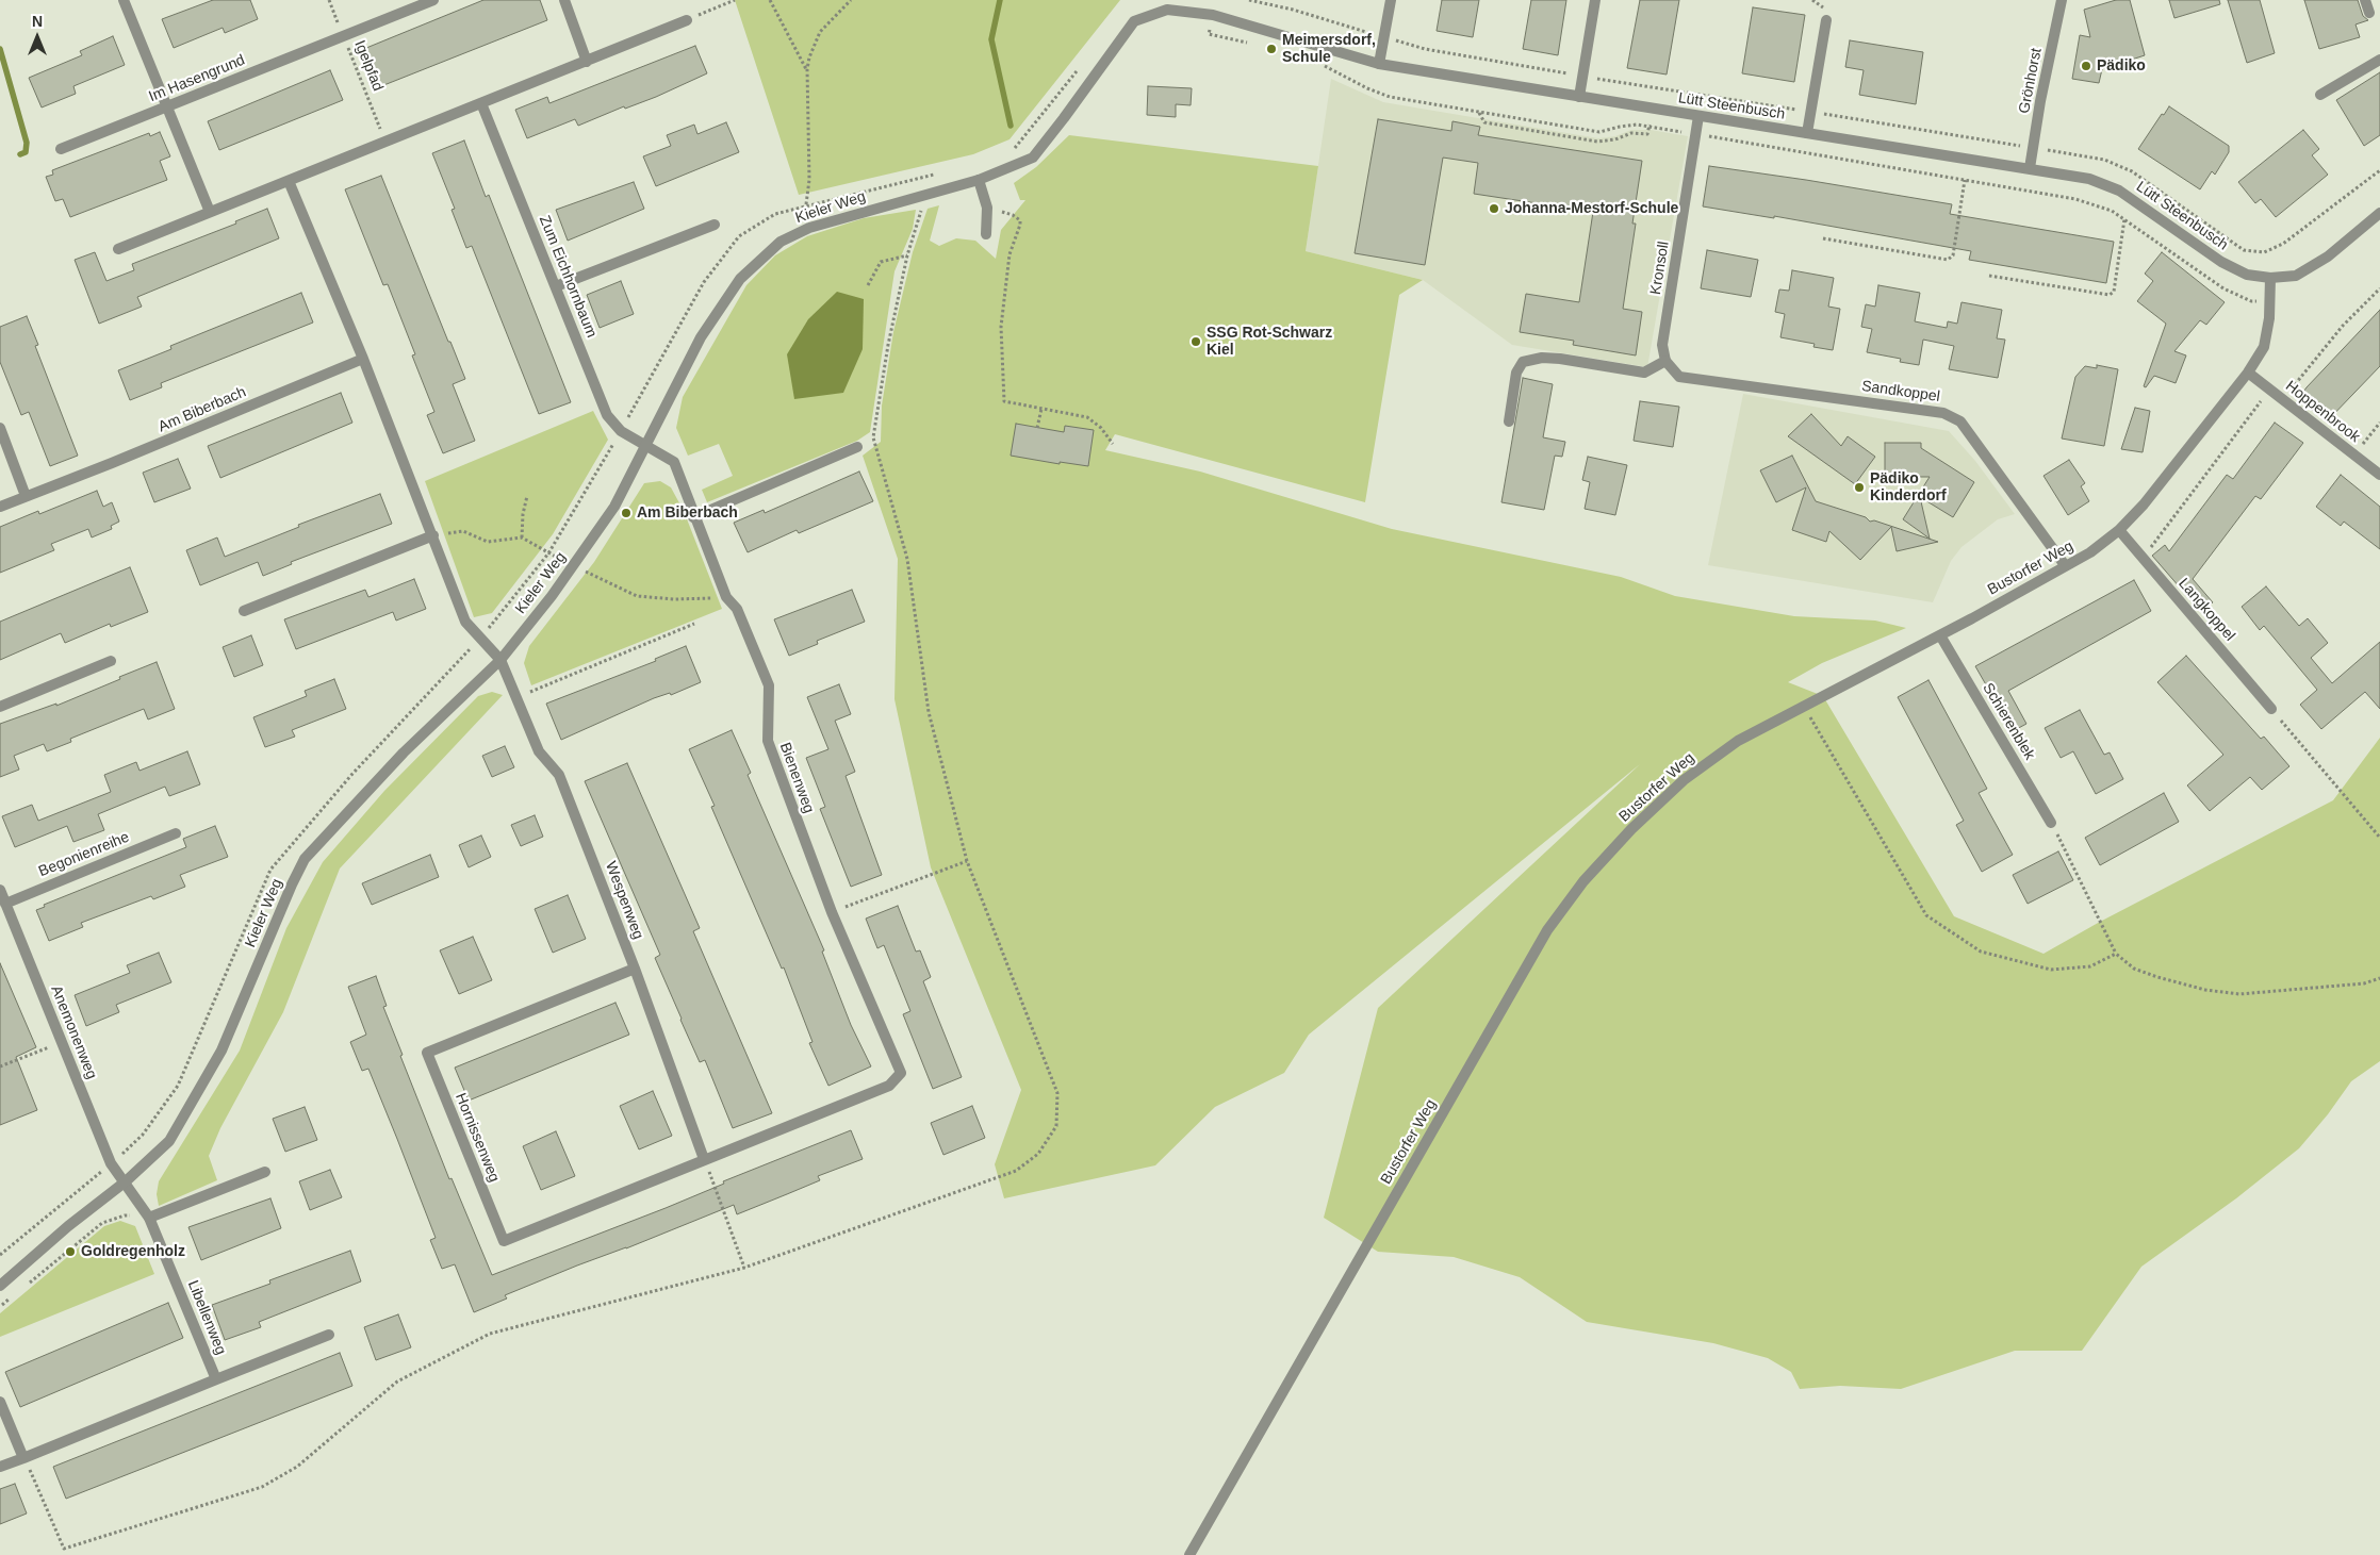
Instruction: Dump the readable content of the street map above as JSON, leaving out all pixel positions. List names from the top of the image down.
{
  "streets": {
    "street": [
      "Im Hasengrund",
      "Grönhorst",
      "Lütt Steenbusch",
      "Kieler Weg",
      "Kronsoll",
      "Zum Eichhornbaum",
      "Sandkoppel",
      "Am Biberbach",
      "Hoppenbrook",
      "Bustorfer Weg",
      "Langkoppel",
      "Schierenblek",
      "Bienenweg",
      "Begonienreihe",
      "Wespenweg",
      "Anemonenweg",
      "Hornissenweg",
      "Libellenweg"
    ],
    "path": ["Igelpfad"]
  },
  "crossings": [
    ["Igelpfad", "Im Hasengrund"],
    ["Grönhorst", "Lütt Steenbusch"],
    ["Lütt Steenbusch", "Kieler Weg"],
    ["Lütt Steenbusch", "Kronsoll"],
    ["Lütt Steenbusch", "Bustorfer Weg"],
    ["Kieler Weg", "Zum Eichhornbaum"],
    ["Kieler Weg", "Bienenweg"],
    ["Kieler Weg", "Wespenweg"],
    ["Kieler Weg", "Anemonenweg"],
    ["Kieler Weg", "Libellenweg"],
    ["Kronsoll", "Sandkoppel"],
    ["Zum Eichhornbaum", "Bienenweg"],
    ["Sandkoppel", "Bustorfer Weg"],
    ["Hoppenbrook", "Bustorfer Weg"],
    ["Bustorfer Weg", "Langkoppel"],
    ["Bustorfer Weg", "Schierenblek"],
    ["Bienenweg", "Wespenweg"],
    ["Bienenweg", "Hornissenweg"],
    ["Begonienreihe", "Anemonenweg"],
    ["Wespenweg", "Hornissenweg"],
    ["Anemonenweg", "Libellenweg"]
  ],
  "places": [
    "Meimersdorf, Schule",
    "Pädiko",
    "Johanna-Mestorf-Schule",
    "SSG Rot-Schwarz Kiel",
    "Pädiko Kinderdorf",
    "Am Biberbach",
    "Goldregenholz"
  ],
  "north": "top"
}
